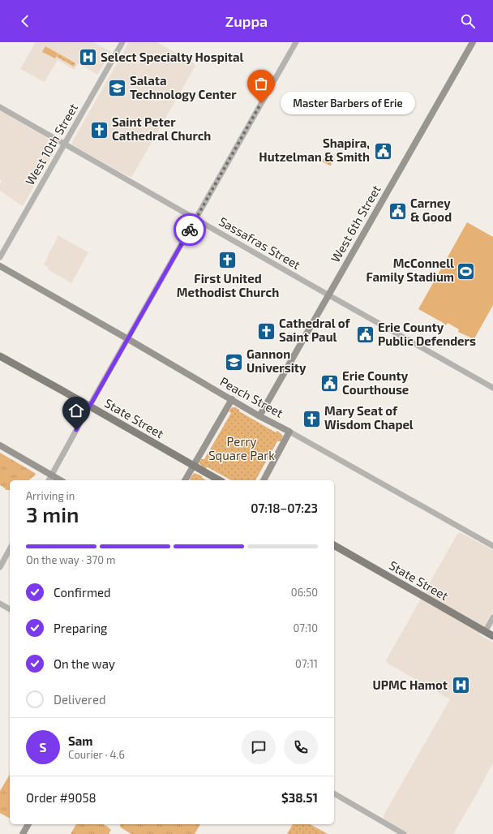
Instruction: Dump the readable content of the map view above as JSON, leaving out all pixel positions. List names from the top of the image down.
{
  "streets": {
    "main road": ["West 6th Street", "Peach Street", "State Street"],
    "street": ["West 10th Street", "Sassafras Street"]
  },
  "crossings": [
    ["West 10th Street", "Sassafras Street"],
    ["West 6th Street", "Sassafras Street"],
    ["West 6th Street", "Peach Street"]
  ],
  "parks": ["Perry Square Park"],
  "places": {
    "hospital": ["Select Specialty Hospital", "UPMC Hamot"],
    "school or university": ["Salata Technology Center", "Gannon University"],
    "other": ["Master Barbers of Erie"],
    "church": [
      "Saint Peter Cathedral Church",
      "First United Methodist Church",
      "Cathedral of Saint Paul",
      "Mary Seat of Wisdom Chapel"
    ],
    "public building": [
      "Shapira, Hutzelman & Smith",
      "Carney & Good",
      "Erie County Public Defenders",
      "Erie County Courthouse"
    ],
    "sports": ["McConnell Family Stadium"]
  },
  "page": {
    "header": "Zuppa",
    "bubble": "Master Barbers of Erie",
    "heading": ["3 min", "Arriving in", "07:18–07:23"],
    "panel": [
      "Sam",
      "Courier · 4.6",
      "Order #9058",
      "$38.51"
    ],
    "bar": "On the way · 370 m",
    "list": [
      ["Confirmed", "06:50"],
      ["Preparing", "07:10"],
      ["On the way", "07:11"],
      "Delivered"
    ],
    "round": "S"
  }
}
